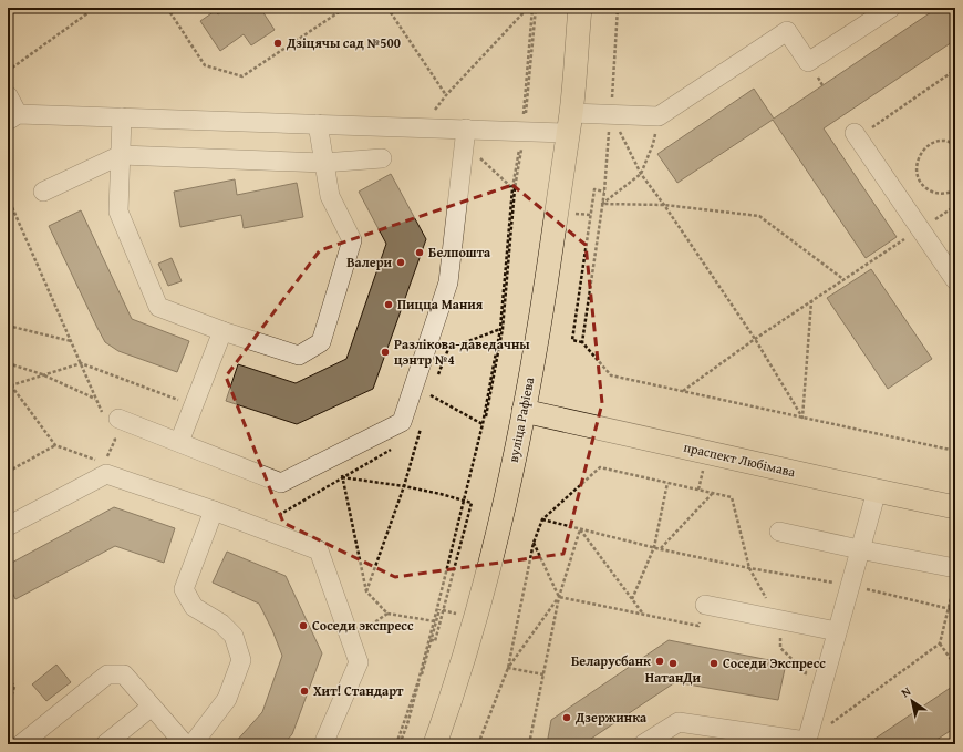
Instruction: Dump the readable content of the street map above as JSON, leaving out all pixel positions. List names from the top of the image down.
{
  "streets": {
    "main road": ["вуліца Рафіева", "праспект Любімава"]
  },
  "crossings": [
    ["вуліца Рафіева", "праспект Любімава"]
  ],
  "places": [
    "Дзіцячы сад №500",
    "Белпошта",
    "Валери",
    "Пицца Мания",
    "Разлікова-даведачны цэнтр №4",
    "Соседи экспресс",
    "Беларусбанк",
    "НатанДи",
    "Соседи Экспресс",
    "Хит! Стандарт",
    "Дзержинка"
  ],
  "north": "top left"
}
